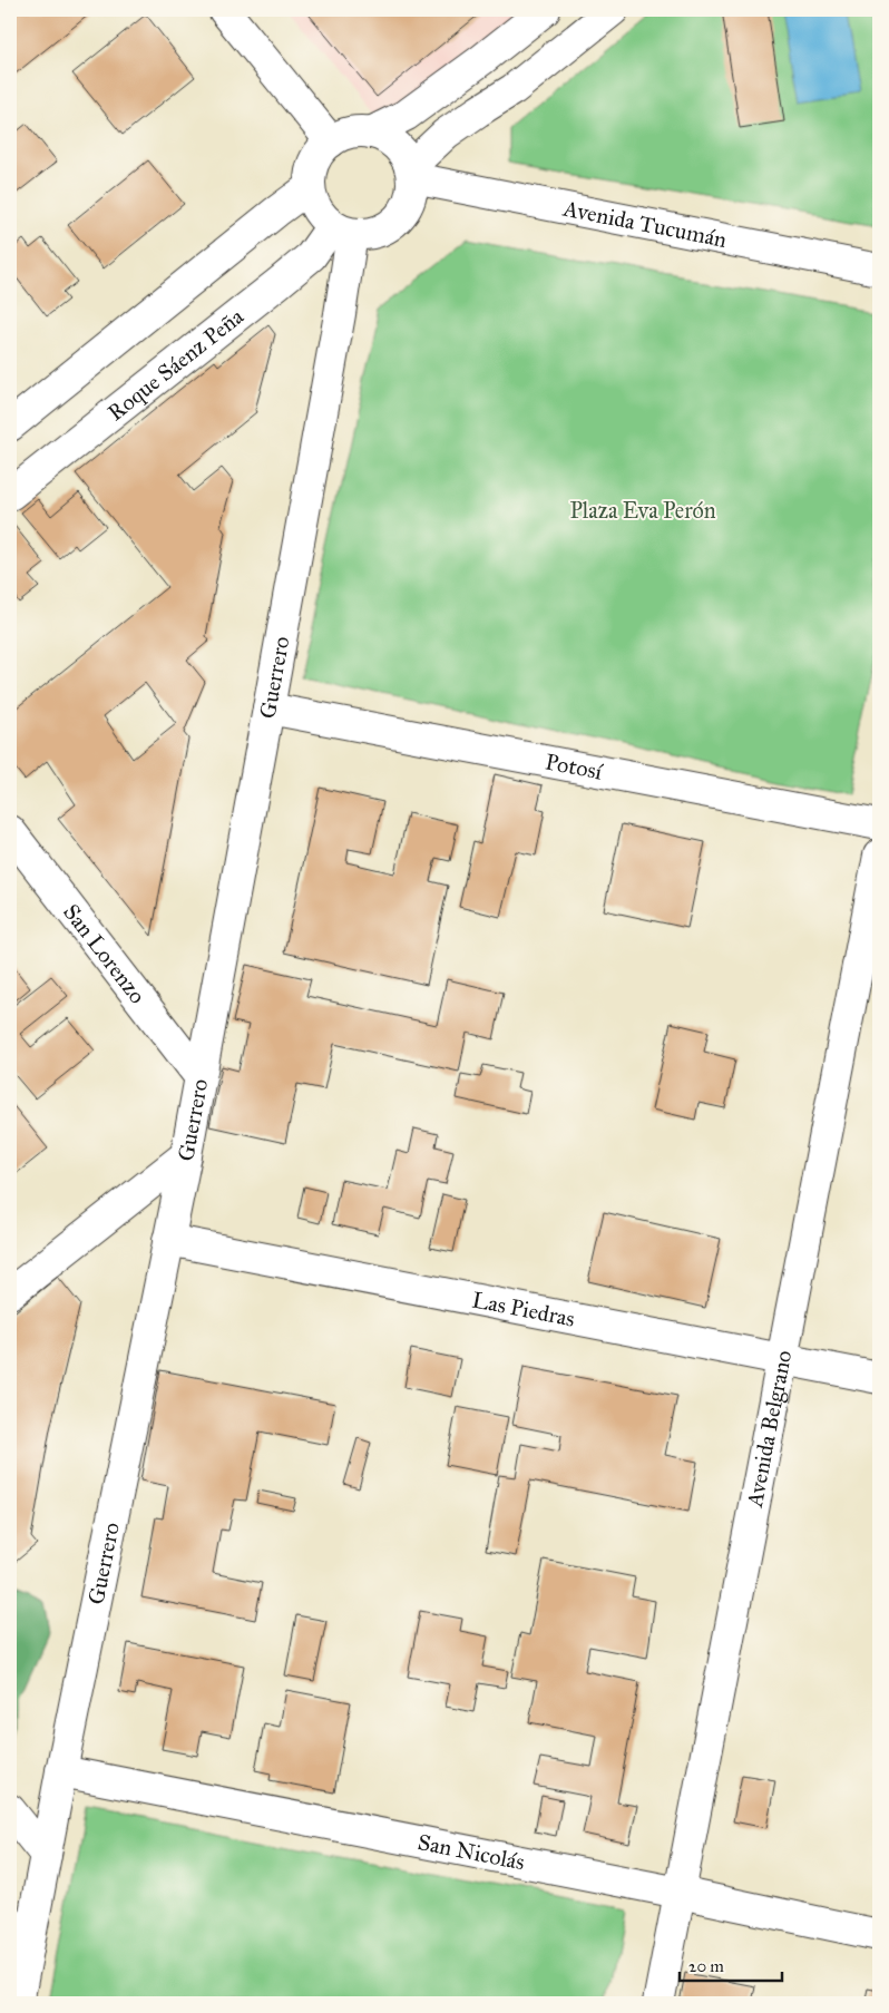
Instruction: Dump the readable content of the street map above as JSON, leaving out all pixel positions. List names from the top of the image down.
{
  "streets": {
    "street": [
      "Avenida Tucumán",
      "Roque Sáenz Peña",
      "Guerrero",
      "Potosí",
      "San Lorenzo",
      "Las Piedras",
      "Avenida Belgrano",
      "San Nicolás"
    ]
  },
  "crossings": [
    ["Avenida Tucumán", "Roque Sáenz Peña"],
    ["Avenida Tucumán", "Guerrero"],
    ["Roque Sáenz Peña", "Guerrero"],
    ["Guerrero", "Potosí"],
    ["Guerrero", "San Lorenzo"],
    ["Guerrero", "Las Piedras"],
    ["Guerrero", "San Nicolás"],
    ["Las Piedras", "Avenida Belgrano"],
    ["Avenida Belgrano", "San Nicolás"]
  ],
  "parks": ["Plaza Eva Perón"],
  "scale_bar": "20 m"
}
